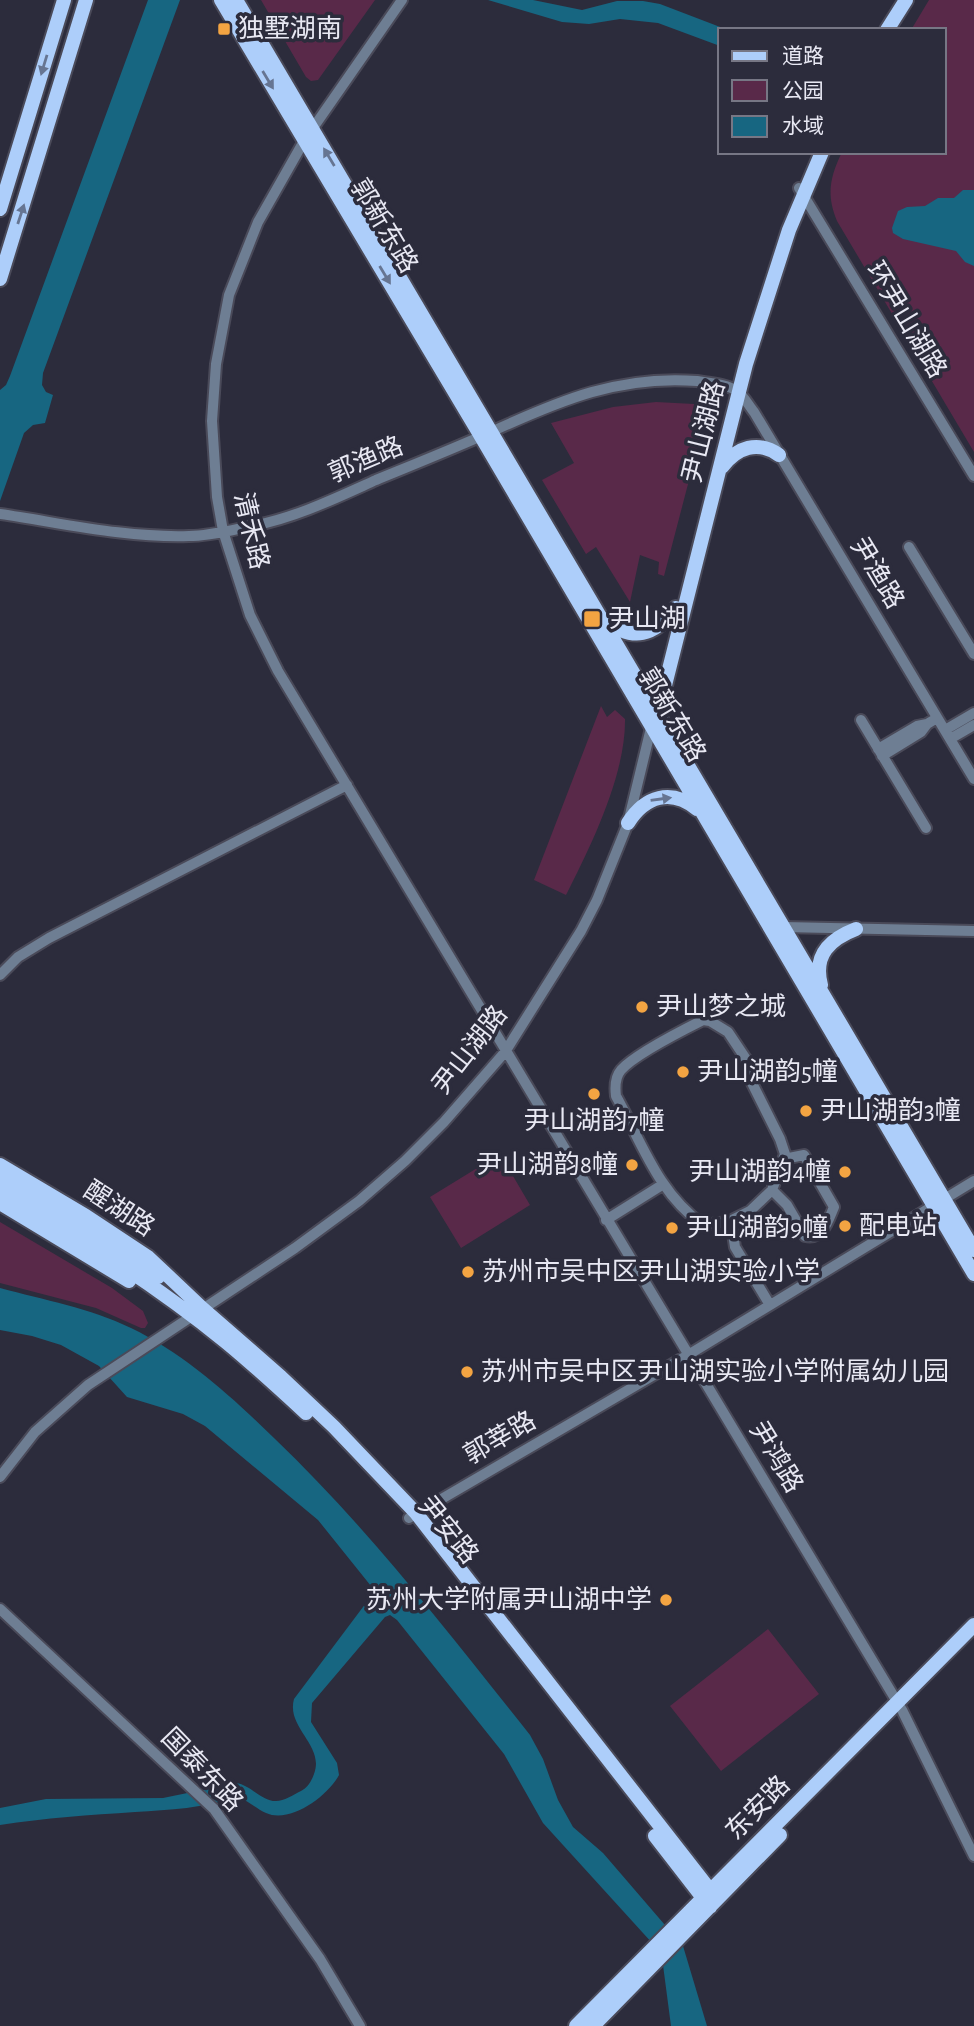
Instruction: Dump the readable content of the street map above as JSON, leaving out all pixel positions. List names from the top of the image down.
{
  "streets": {
    "main road": [
      "郭新东路",
      "尹山湖路",
      "醒湖路",
      "尹安路",
      "东安路"
    ],
    "street": [
      "环尹山湖路",
      "郭渔路",
      "清禾路",
      "尹渔路",
      "郭莘路",
      "尹鸿路",
      "国泰东路"
    ]
  },
  "crossings": [
    ["郭新东路", "尹山湖路"],
    ["郭新东路", "郭渔路"],
    ["郭新东路", "清禾路"],
    ["郭新东路", "郭莘路"],
    ["环尹山湖路", "尹山湖路"],
    ["尹山湖路", "郭渔路"],
    ["尹山湖路", "清禾路"],
    ["尹山湖路", "尹渔路"],
    ["尹山湖路", "醒湖路"],
    ["尹山湖路", "尹鸿路"],
    ["尹山湖路", "尹安路"],
    ["郭渔路", "清禾路"],
    ["郭渔路", "尹渔路"],
    ["清禾路", "尹鸿路"],
    ["醒湖路", "尹安路"],
    ["郭莘路", "尹鸿路"],
    ["郭莘路", "尹安路"],
    ["尹鸿路", "东安路"],
    ["尹安路", "东安路"]
  ],
  "places": {
    "transit": ["独墅湖南", "尹山湖"],
    "other": [
      "尹山梦之城",
      "尹山湖韵5幢",
      "尹山湖韵7幢",
      "尹山湖韵3幢",
      "尹山湖韵8幢",
      "尹山湖韵4幢",
      "配电站",
      "尹山湖韵9幢",
      "苏州市吴中区尹山湖实验小学",
      "苏州市吴中区尹山湖实验小学附属幼儿园",
      "苏州大学附属尹山湖中学"
    ]
  },
  "legend": ["道路", "公园", "水域"]
}
